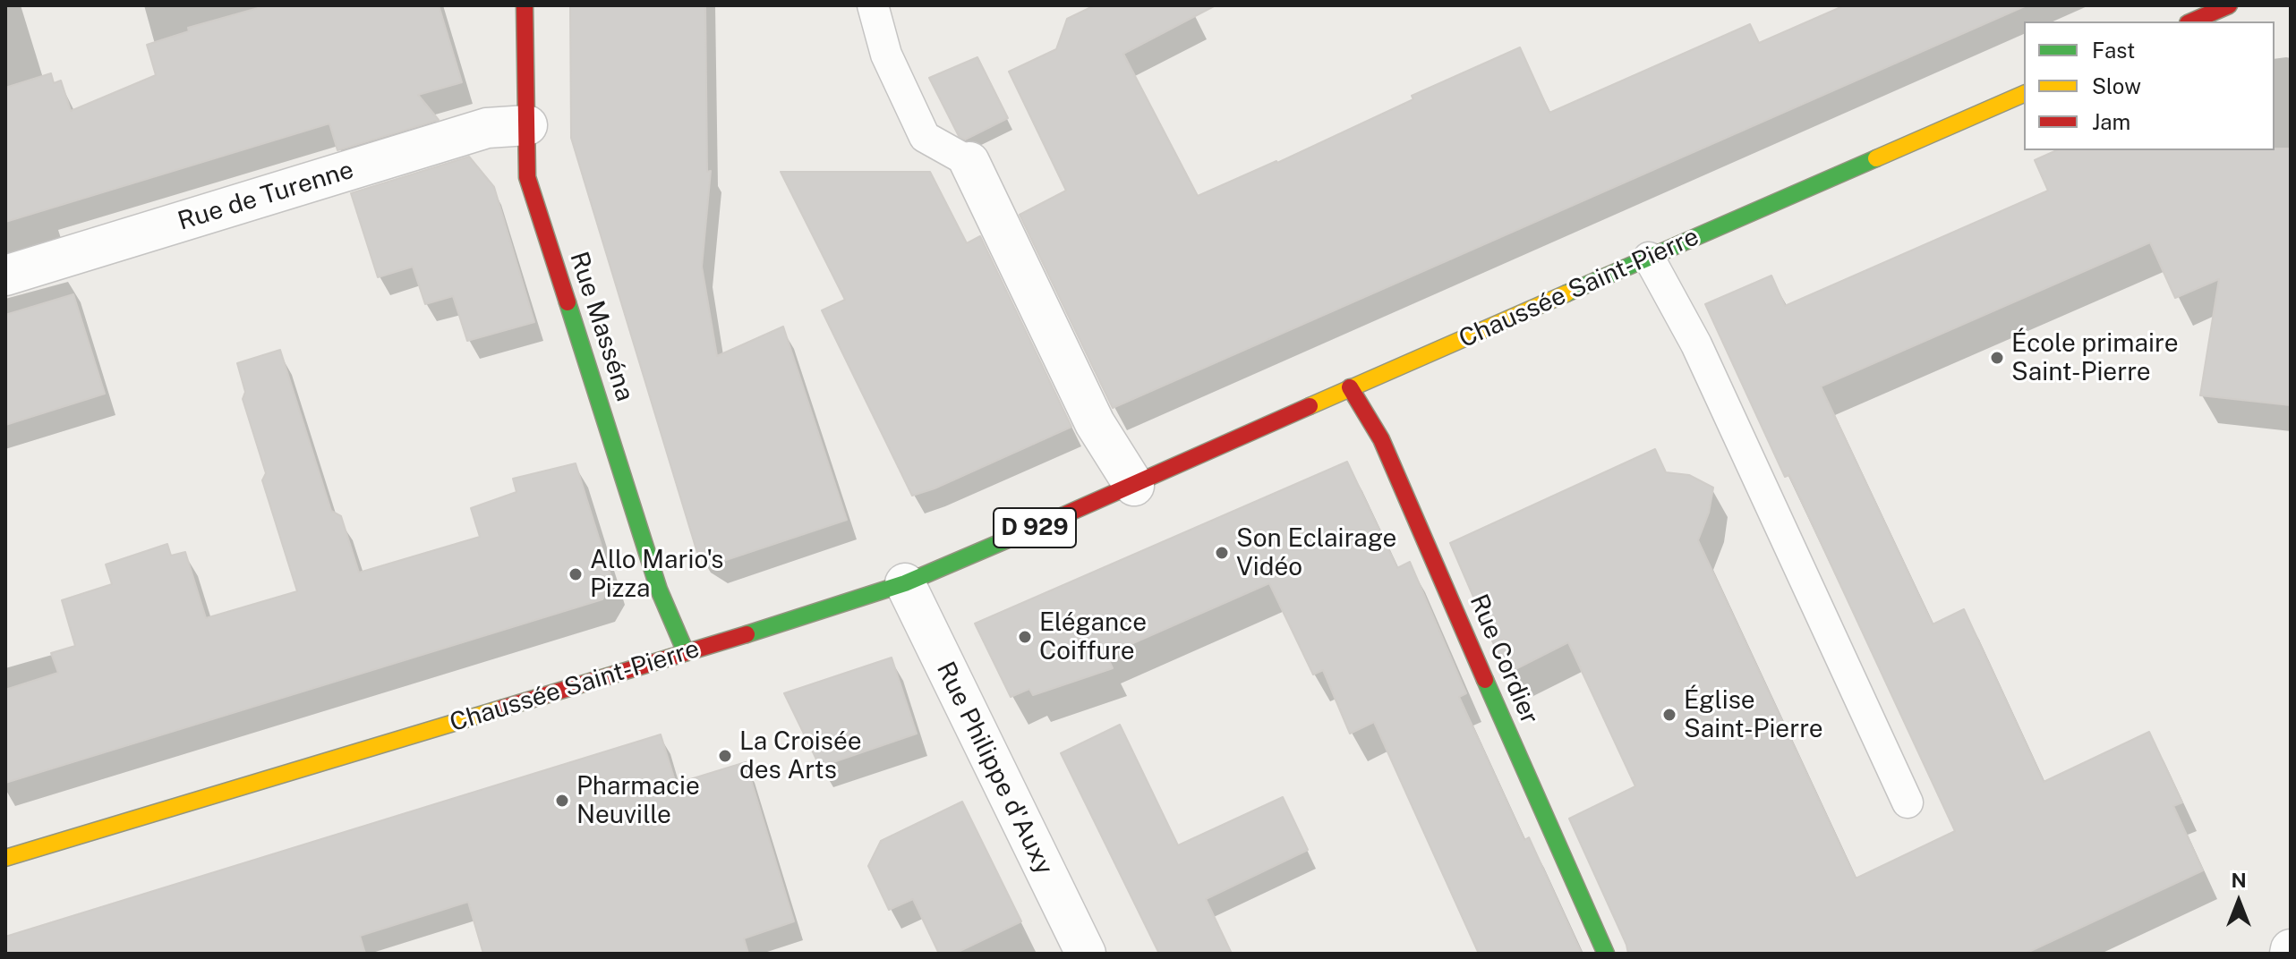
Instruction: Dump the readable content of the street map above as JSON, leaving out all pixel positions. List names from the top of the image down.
{
  "streets": {
    "main road": [
      "Chaussée Saint-Pierre",
      "Rue Masséna",
      "D 929",
      "Rue Cordier"
    ],
    "street": ["Rue de Turenne", "Rue Philippe d'Auxy"]
  },
  "crossings": [
    ["Rue de Turenne", "Rue Masséna"],
    ["Chaussée Saint-Pierre", "Rue Masséna"],
    ["Chaussée Saint-Pierre", "Rue Cordier"],
    ["Chaussée Saint-Pierre", "Rue Philippe d'Auxy"]
  ],
  "places": [
    "École primaire Saint-Pierre",
    "Son Eclairage Vidéo",
    "Allo Mario's Pizza",
    "Elégance Coiffure",
    "Église Saint-Pierre",
    "La Croisée des Arts",
    "Pharmacie Neuville"
  ],
  "legend": ["Fast", "Slow", "Jam"],
  "north": "top"
}
